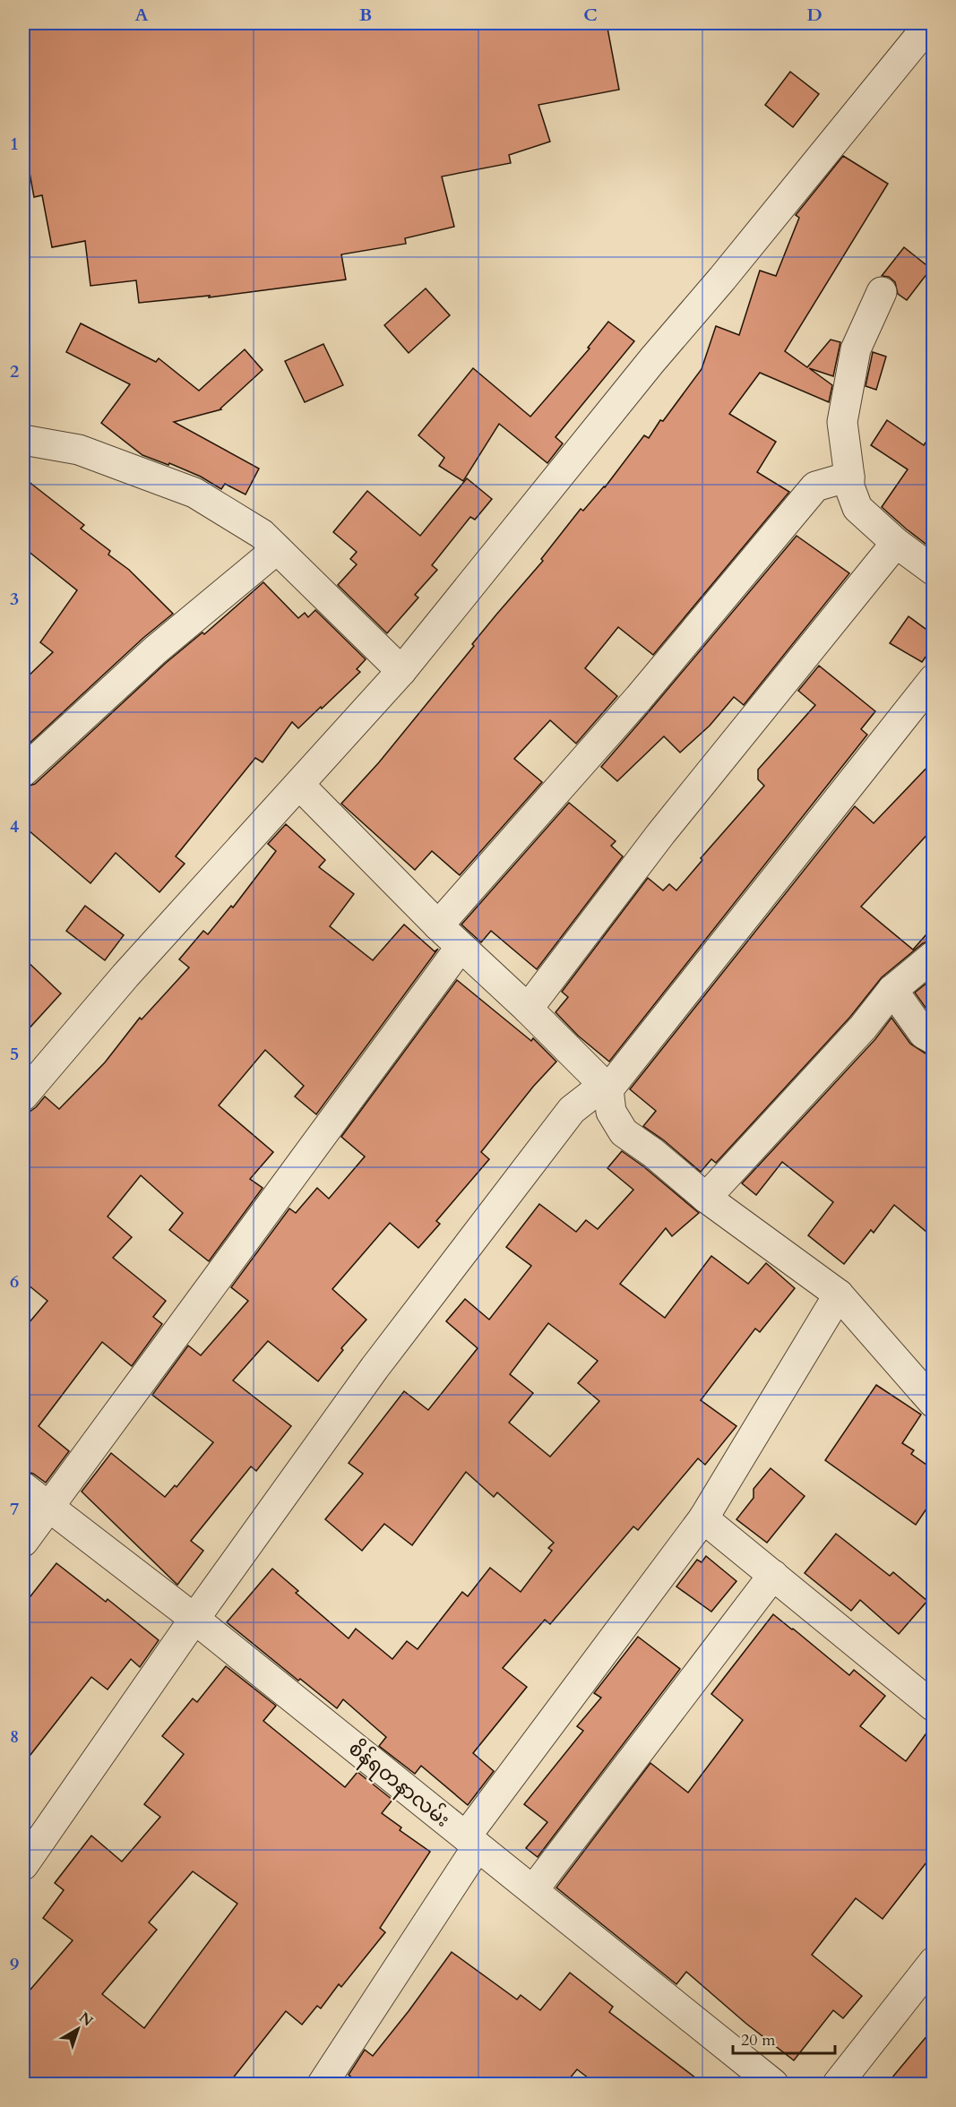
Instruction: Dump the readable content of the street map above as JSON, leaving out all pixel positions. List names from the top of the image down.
{
  "streets": {
    "street": ["စိန်ရတနာလမ်း"]
  },
  "scale_bar": "20 m",
  "north": "top right",
  "grid": {
    "columns": [
      "A",
      "B",
      "C",
      "D"
    ],
    "rows": [
      "1",
      "2",
      "3",
      "4",
      "5",
      "6",
      "7",
      "8",
      "9"
    ]
  }
}
